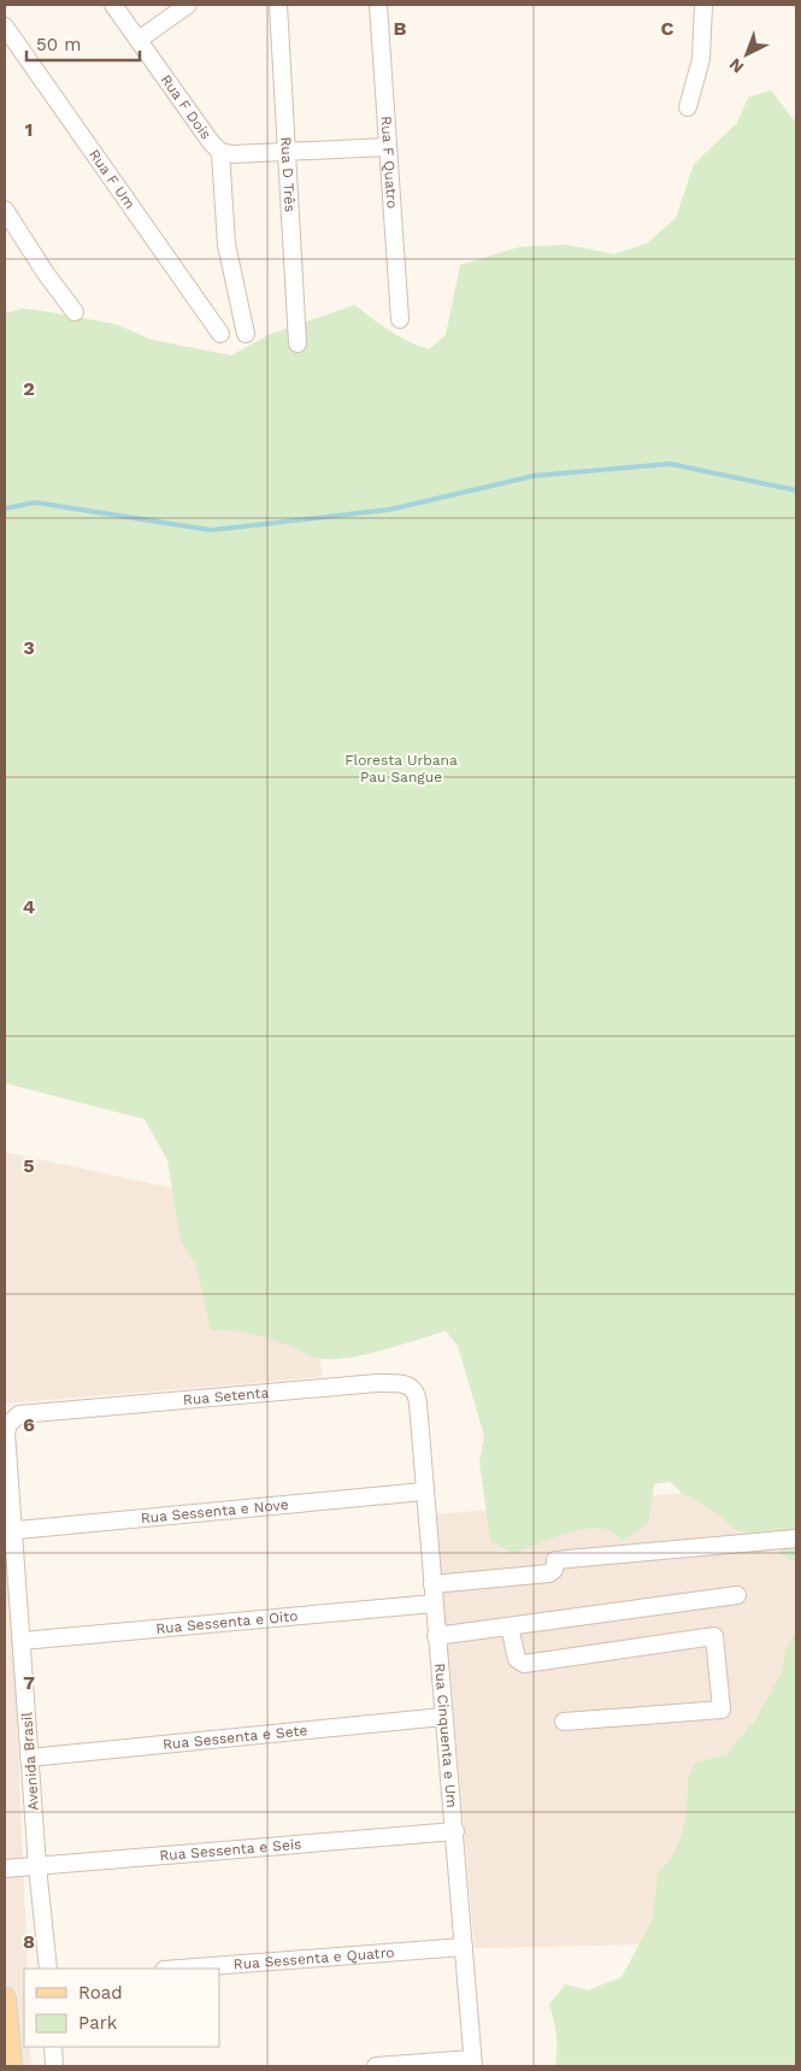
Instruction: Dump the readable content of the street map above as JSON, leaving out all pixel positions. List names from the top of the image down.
{
  "streets": {
    "street": [
      "Rua F Dois",
      "Rua F Quatro",
      "Rua D Três",
      "Rua F Um",
      "Rua Setenta",
      "Rua Sessenta e Nove",
      "Rua Sessenta e Oito",
      "Rua Cinquenta e Um",
      "Rua Sessenta e Sete",
      "Avenida Brasil",
      "Rua Sessenta e Seis",
      "Rua Sessenta e Quatro"
    ]
  },
  "crossings": [
    ["Rua F Dois", "Rua F Quatro"],
    ["Rua F Dois", "Rua D Três"],
    ["Rua Setenta", "Rua Cinquenta e Um"],
    ["Rua Setenta", "Avenida Brasil"],
    ["Rua Sessenta e Nove", "Rua Cinquenta e Um"],
    ["Rua Sessenta e Nove", "Avenida Brasil"],
    ["Rua Sessenta e Oito", "Rua Cinquenta e Um"],
    ["Rua Sessenta e Oito", "Avenida Brasil"],
    ["Rua Cinquenta e Um", "Rua Sessenta e Sete"],
    ["Rua Cinquenta e Um", "Rua Sessenta e Seis"],
    ["Rua Cinquenta e Um", "Rua Sessenta e Quatro"],
    ["Rua Sessenta e Sete", "Avenida Brasil"],
    ["Avenida Brasil", "Rua Sessenta e Seis"]
  ],
  "parks": ["Floresta Urbana Pau Sangue"],
  "legend": ["Road", "Park"],
  "scale_bar": "50 m",
  "north": "bottom left",
  "grid": {
    "columns": ["B", "C"],
    "rows": [
      "1",
      "2",
      "3",
      "4",
      "5",
      "6",
      "7",
      "8"
    ]
  }
}
